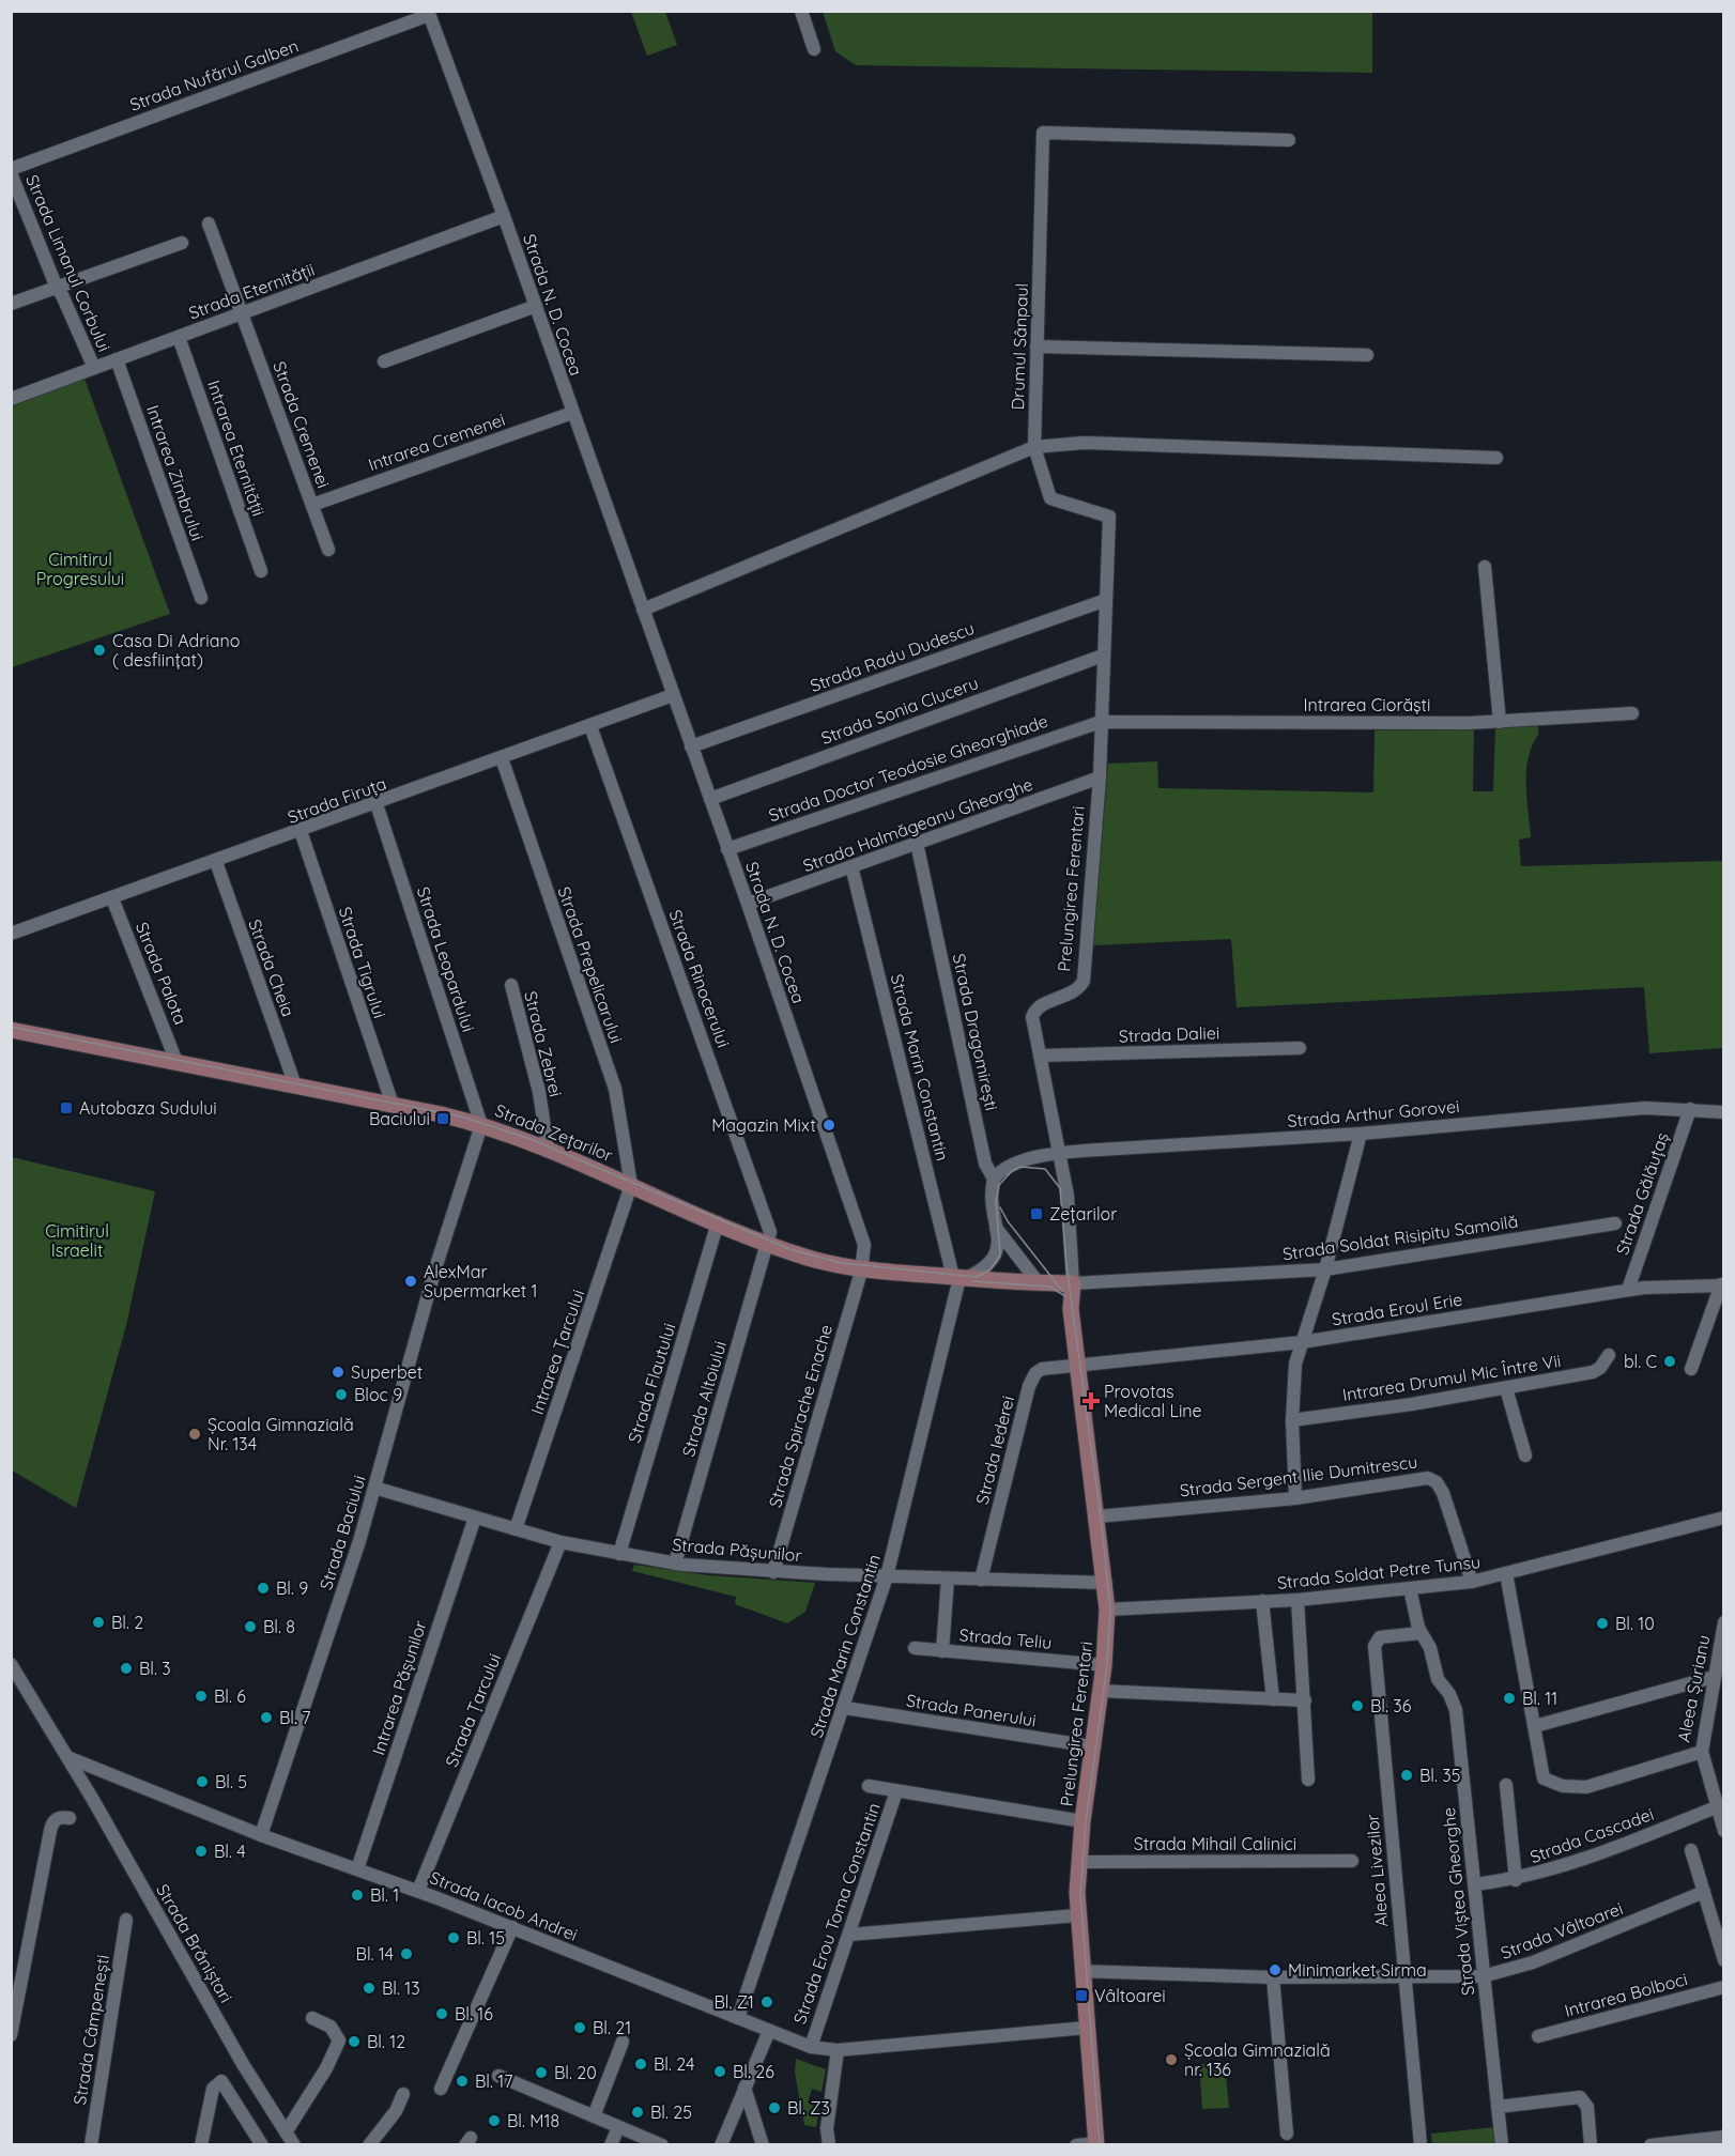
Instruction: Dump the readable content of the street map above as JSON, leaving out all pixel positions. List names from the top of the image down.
{
  "streets": {
    "main road": ["Prelungirea Ferentari", "Strada Zețarilor"],
    "street": [
      "Strada Nufărul Galben",
      "Strada Limanul Corbului",
      "Strada Eternității",
      "Strada N. D. Cocea",
      "Drumul Sânpaul",
      "Strada Cremenei",
      "Intrarea Cremenei",
      "Intrarea Eternității",
      "Intrarea Zimbrului",
      "Strada Radu Dudescu",
      "Intrarea Ciorăști",
      "Strada Sonia Cluceru",
      "Strada Doctor Teodosie Gheorghiade",
      "Strada Firuța",
      "Strada Halmăgeanu Gheorghe",
      "Strada Leopardului",
      "Strada Tigrului",
      "Strada Prepelicarului",
      "Strada Cheia",
      "Strada Palota",
      "Strada Rinocerului",
      "Strada Dragomirești",
      "Strada Daliei",
      "Strada Zebrei",
      "Strada Marin Constantin",
      "Strada Arthur Gorovei",
      "Strada Gălăuțaș",
      "Strada Soldat Risipitu Samoilă",
      "Strada Eroul Erie",
      "Intrarea Țarcului",
      "Intrarea Drumul Mic Între Vii",
      "Strada Flautului",
      "Strada Altoiului",
      "Strada Spirache Enache",
      "Strada Iederei",
      "Strada Sergent Ilie Dumitrescu",
      "Strada Baciului",
      "Strada Pășunilor",
      "Strada Soldat Petre Tunsu",
      "Strada Teliu",
      "Intrarea Pășunilor",
      "Aleea Șurianu",
      "Strada Țarcului",
      "Strada Panerului",
      "Strada Cascadei",
      "Strada Mihail Calinici",
      "Aleea Livezilor",
      "Strada Viștea Gheorghe",
      "Strada Iacob Andrei",
      "Strada Erou Toma Constantin",
      "Strada Vâltoarei",
      "Strada Brăniștari",
      "Intrarea Bolboci",
      "Strada Câmpenești"
    ]
  },
  "crossings": [
    ["Strada Nufărul Galben", "Strada Limanul Corbului"],
    ["Strada Nufărul Galben", "Strada N. D. Cocea"],
    ["Strada Limanul Corbului", "Strada Eternității"],
    ["Strada Eternității", "Strada N. D. Cocea"],
    ["Strada Eternității", "Strada Cremenei"],
    ["Strada Eternității", "Intrarea Eternității"],
    ["Strada Eternității", "Intrarea Zimbrului"],
    ["Strada N. D. Cocea", "Intrarea Cremenei"],
    ["Strada N. D. Cocea", "Strada Radu Dudescu"],
    ["Strada N. D. Cocea", "Strada Sonia Cluceru"],
    ["Strada N. D. Cocea", "Strada Doctor Teodosie Gheorghiade"],
    ["Strada N. D. Cocea", "Strada Firuța"],
    ["Strada N. D. Cocea", "Strada Halmăgeanu Gheorghe"],
    ["Strada N. D. Cocea", "Strada Zețarilor"],
    ["Strada N. D. Cocea", "Strada Spirache Enache"],
    ["Drumul Sânpaul", "Prelungirea Ferentari"],
    ["Strada Cremenei", "Intrarea Cremenei"],
    ["Strada Radu Dudescu", "Prelungirea Ferentari"],
    ["Intrarea Ciorăști", "Strada Doctor Teodosie Gheorghiade"],
    ["Intrarea Ciorăști", "Prelungirea Ferentari"],
    ["Strada Sonia Cluceru", "Prelungirea Ferentari"],
    ["Strada Doctor Teodosie Gheorghiade", "Prelungirea Ferentari"],
    ["Strada Firuța", "Strada Leopardului"],
    ["Strada Firuța", "Strada Tigrului"],
    ["Strada Firuța", "Strada Prepelicarului"],
    ["Strada Firuța", "Strada Cheia"],
    ["Strada Firuța", "Strada Palota"],
    ["Strada Firuța", "Strada Rinocerului"],
    ["Strada Halmăgeanu Gheorghe", "Prelungirea Ferentari"],
    ["Strada Halmăgeanu Gheorghe", "Strada Dragomirești"],
    ["Strada Halmăgeanu Gheorghe", "Strada Marin Constantin"],
    ["Prelungirea Ferentari", "Strada Daliei"],
    ["Prelungirea Ferentari", "Strada Arthur Gorovei"],
    ["Prelungirea Ferentari", "Strada Zețarilor"],
    ["Prelungirea Ferentari", "Strada Soldat Risipitu Samoilă"],
    ["Prelungirea Ferentari", "Strada Eroul Erie"],
    ["Prelungirea Ferentari", "Strada Iederei"],
    ["Prelungirea Ferentari", "Strada Sergent Ilie Dumitrescu"],
    ["Prelungirea Ferentari", "Strada Pășunilor"],
    ["Prelungirea Ferentari", "Strada Soldat Petre Tunsu"],
    ["Prelungirea Ferentari", "Strada Teliu"],
    ["Prelungirea Ferentari", "Strada Panerului"],
    ["Prelungirea Ferentari", "Strada Mihail Calinici"],
    ["Prelungirea Ferentari", "Strada Vâltoarei"],
    ["Strada Leopardului", "Strada Zețarilor"],
    ["Strada Leopardului", "Strada Baciului"],
    ["Strada Tigrului", "Strada Zețarilor"],
    ["Strada Prepelicarului", "Strada Zețarilor"],
    ["Strada Prepelicarului", "Intrarea Țarcului"],
    ["Strada Cheia", "Strada Zețarilor"],
    ["Strada Palota", "Strada Zețarilor"],
    ["Strada Rinocerului", "Strada Zețarilor"],
    ["Strada Rinocerului", "Strada Altoiului"],
    ["Strada Dragomirești", "Strada Marin Constantin"],
    ["Strada Dragomirești", "Strada Arthur Gorovei"],
    ["Strada Dragomirești", "Strada Zețarilor"],
    ["Strada Zebrei", "Strada Zețarilor"],
    ["Strada Marin Constantin", "Strada Zețarilor"],
    ["Strada Marin Constantin", "Strada Pășunilor"],
    ["Strada Marin Constantin", "Strada Panerului"],
    ["Strada Marin Constantin", "Strada Iacob Andrei"],
    ["Strada Arthur Gorovei", "Strada Gălăuțaș"],
    ["Strada Zețarilor", "Strada Soldat Risipitu Samoilă"],
    ["Strada Zețarilor", "Intrarea Țarcului"],
    ["Strada Zețarilor", "Strada Flautului"],
    ["Strada Zețarilor", "Strada Altoiului"],
    ["Strada Zețarilor", "Strada Spirache Enache"],
    ["Strada Zețarilor", "Strada Baciului"],
    ["Strada Gălăuțaș", "Strada Eroul Erie"],
    ["Strada Eroul Erie", "Strada Iederei"],
    ["Intrarea Țarcului", "Strada Pășunilor"],
    ["Strada Flautului", "Strada Pășunilor"],
    ["Strada Altoiului", "Strada Pășunilor"],
    ["Strada Spirache Enache", "Strada Pășunilor"],
    ["Strada Iederei", "Strada Pășunilor"],
    ["Strada Sergent Ilie Dumitrescu", "Strada Soldat Petre Tunsu"],
    ["Strada Baciului", "Strada Pășunilor"],
    ["Strada Baciului", "Strada Iacob Andrei"],
    ["Strada Pășunilor", "Strada Teliu"],
    ["Strada Pășunilor", "Intrarea Pășunilor"],
    ["Strada Pășunilor", "Strada Țarcului"],
    ["Strada Soldat Petre Tunsu", "Strada Viștea Gheorghe"],
    ["Intrarea Pășunilor", "Strada Iacob Andrei"],
    ["Strada Țarcului", "Strada Iacob Andrei"],
    ["Strada Cascadei", "Strada Viștea Gheorghe"],
    ["Aleea Livezilor", "Strada Viștea Gheorghe"],
    ["Aleea Livezilor", "Strada Vâltoarei"],
    ["Strada Viștea Gheorghe", "Strada Vâltoarei"],
    ["Strada Iacob Andrei", "Strada Erou Toma Constantin"],
    ["Strada Iacob Andrei", "Strada Brăniștari"]
  ],
  "parks": ["Cimitirul Progresului", "Cimitirul Israelit"],
  "places": {
    "other": [
      "Casa Di Adriano ( desființat)",
      "Magazin Mixt",
      "AlexMar Supermarket 1",
      "bl. C",
      "Superbet",
      "Bloc 9",
      "Școala Gimnazială Nr. 134",
      "Bl. 9",
      "Bl. 2",
      "Bl. 10",
      "Bl. 8",
      "Bl. 3",
      "Bl. 6",
      "Bl. 11",
      "Bl. 36",
      "Bl. 7",
      "Bl. 35",
      "Bl. 5",
      "Bl. 4",
      "Bl. 1",
      "Bl. 15",
      "Bl. 14",
      "Minimarket Sirma",
      "Bl. 13",
      "Bl. Z1",
      "Bl. 16",
      "Bl. 21",
      "Bl. 12",
      "Școala Gimnazială nr. 136",
      "Bl. 24",
      "Bl. 26",
      "Bl. 20",
      "Bl. 17",
      "Bl. Z3",
      "Bl. 25",
      "Bl. M18"
    ],
    "transit": [
      "Autobaza Sudului",
      "Baciului",
      "Zețarilor",
      "Vâltoarei"
    ],
    "health": ["Provotas Medical Line"]
  }
}
